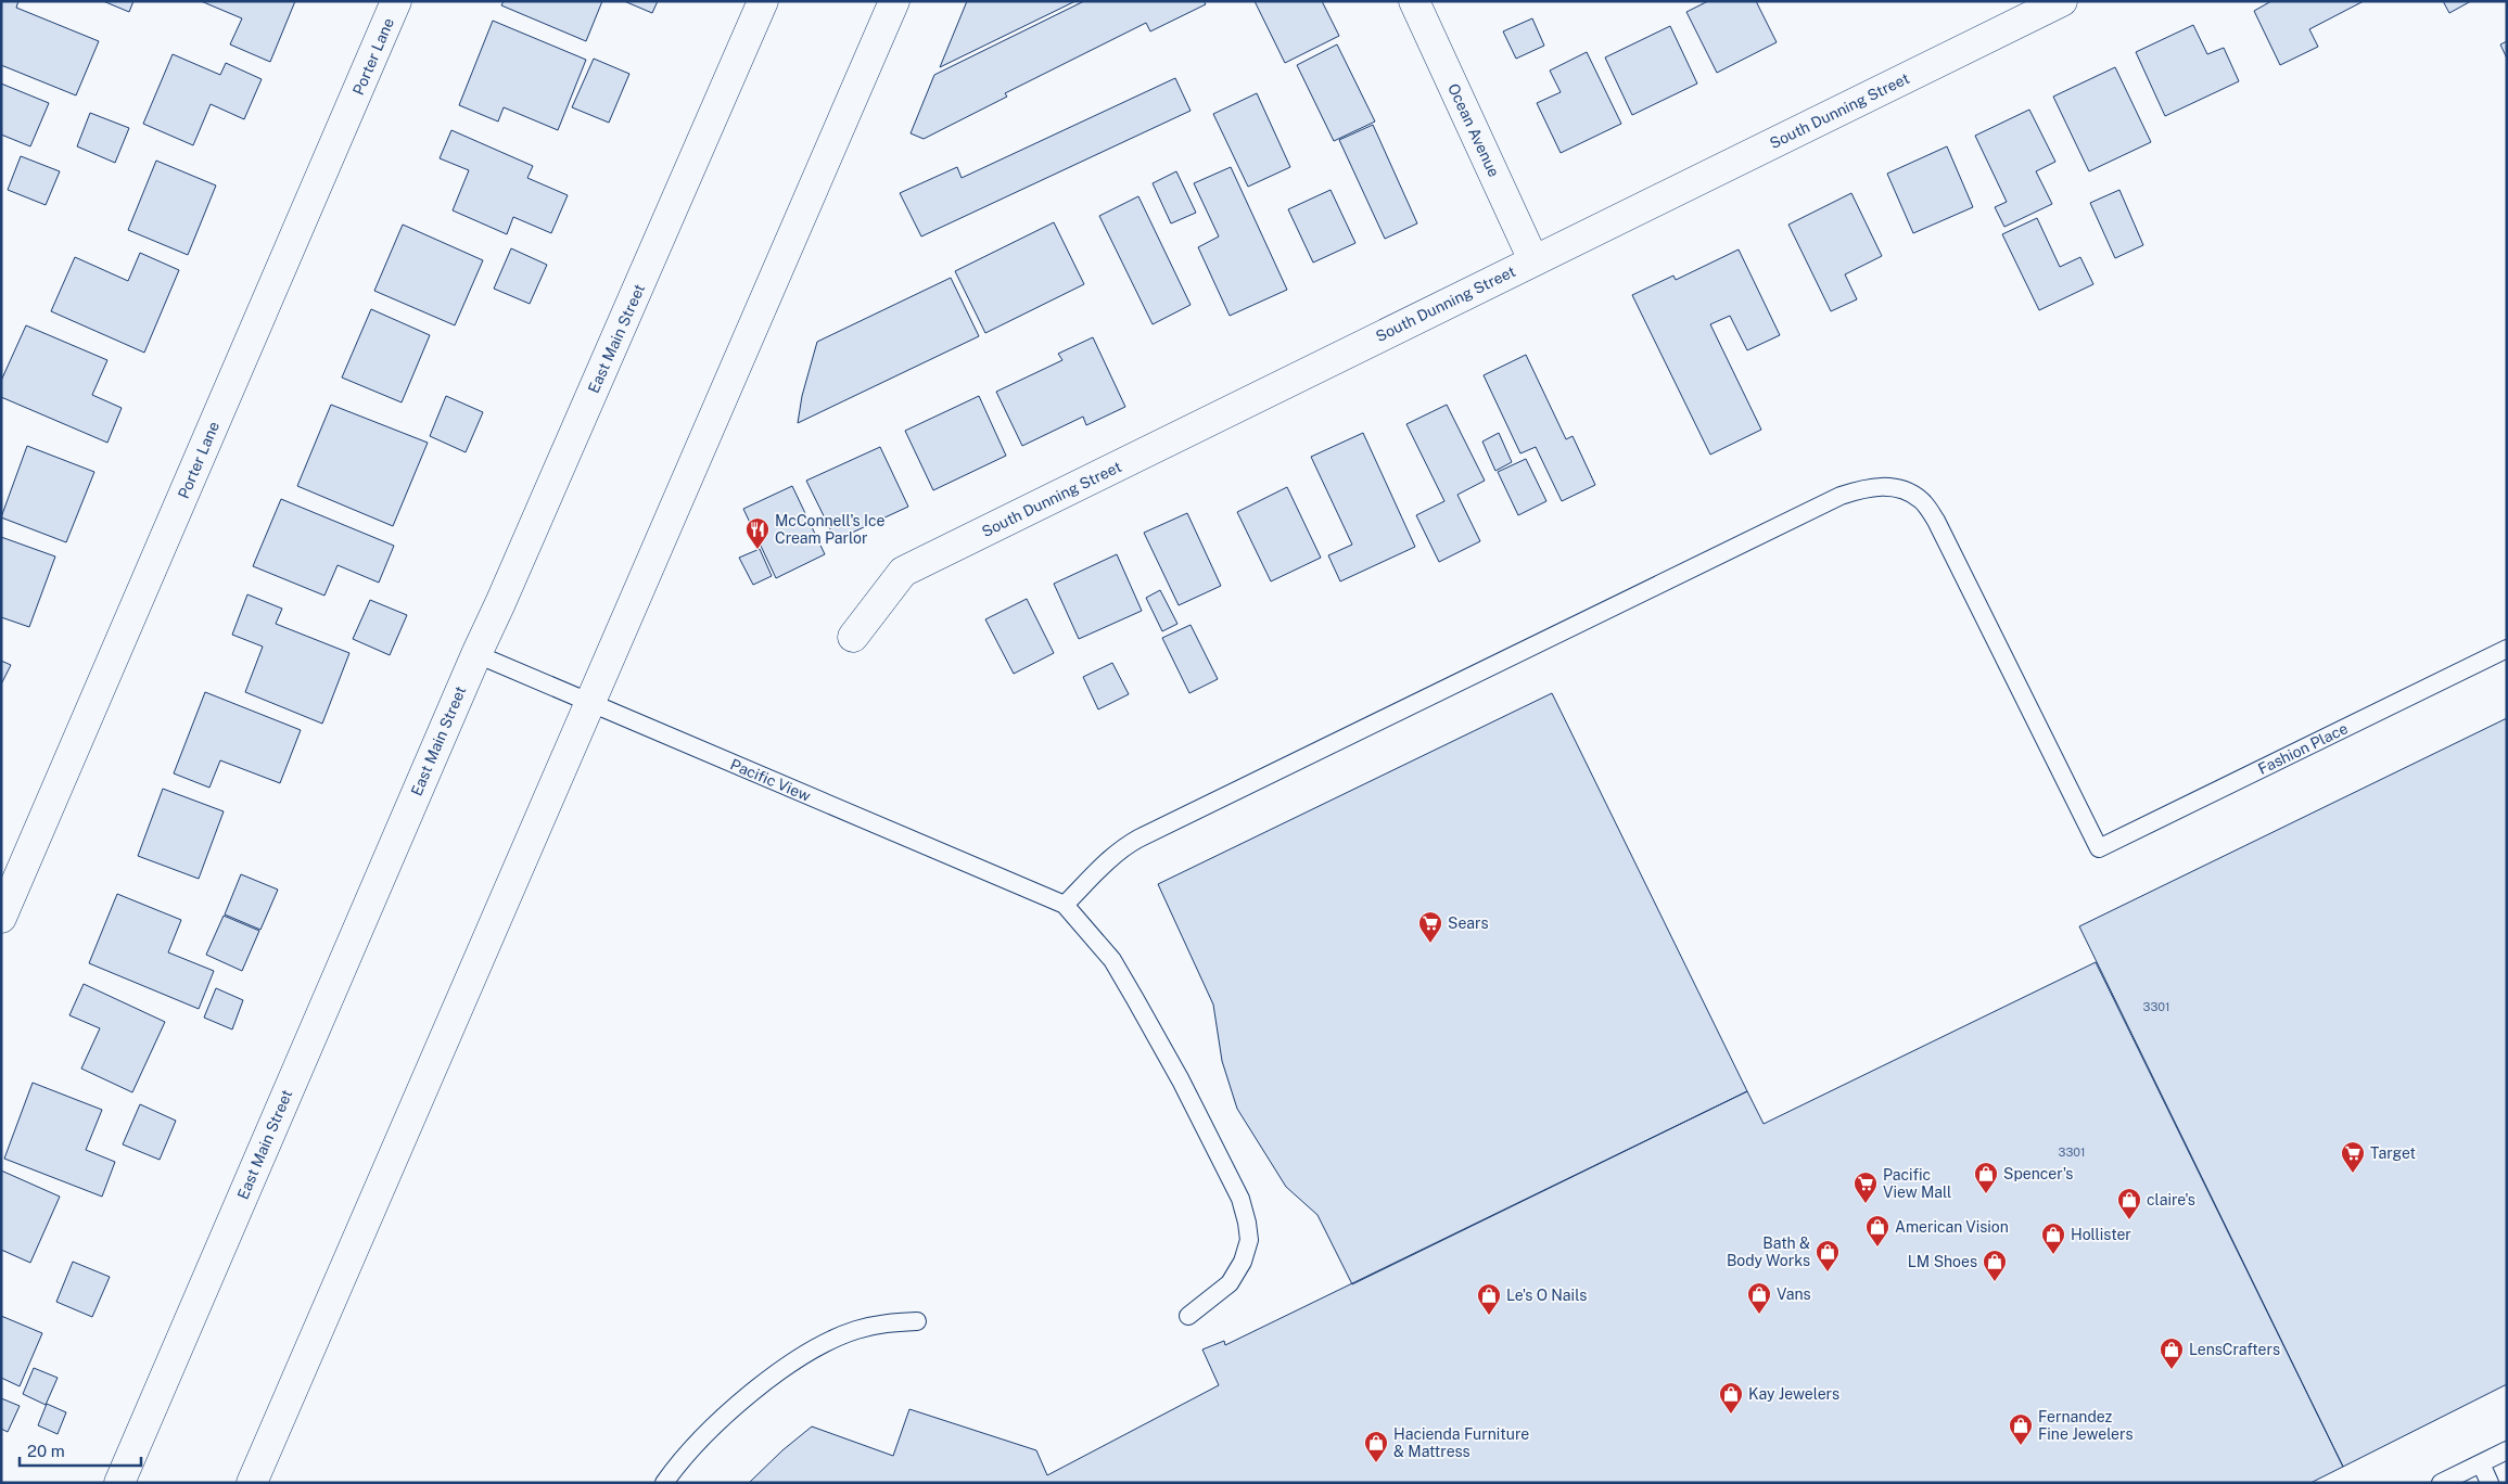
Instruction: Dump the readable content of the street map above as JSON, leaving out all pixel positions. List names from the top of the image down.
{
  "streets": {
    "main road": [
      "Porter Lane",
      "South Dunning Street",
      "Ocean Avenue",
      "East Main Street"
    ],
    "lane": ["Fashion Place", "Pacific View"]
  },
  "crossings": [
    ["South Dunning Street", "Ocean Avenue"],
    ["East Main Street", "Pacific View"],
    ["Fashion Place", "Pacific View"]
  ],
  "places": {
    "restaurant": ["McConnell's Ice Cream Parlor"],
    "supermarket": ["Sears", "Target", "Pacific View Mall"],
    "shop": [
      "Spencer's",
      "claire's",
      "American Vision",
      "Hollister",
      "Bath & Body Works",
      "LM Shoes",
      "Vans",
      "Le's O Nails",
      "LensCrafters",
      "Kay Jewelers",
      "Fernandez Fine Jewelers",
      "Hacienda Furniture & Mattress"
    ]
  },
  "house_numbers": ["3301", "3301"],
  "scale_bar": "20 m"
}
